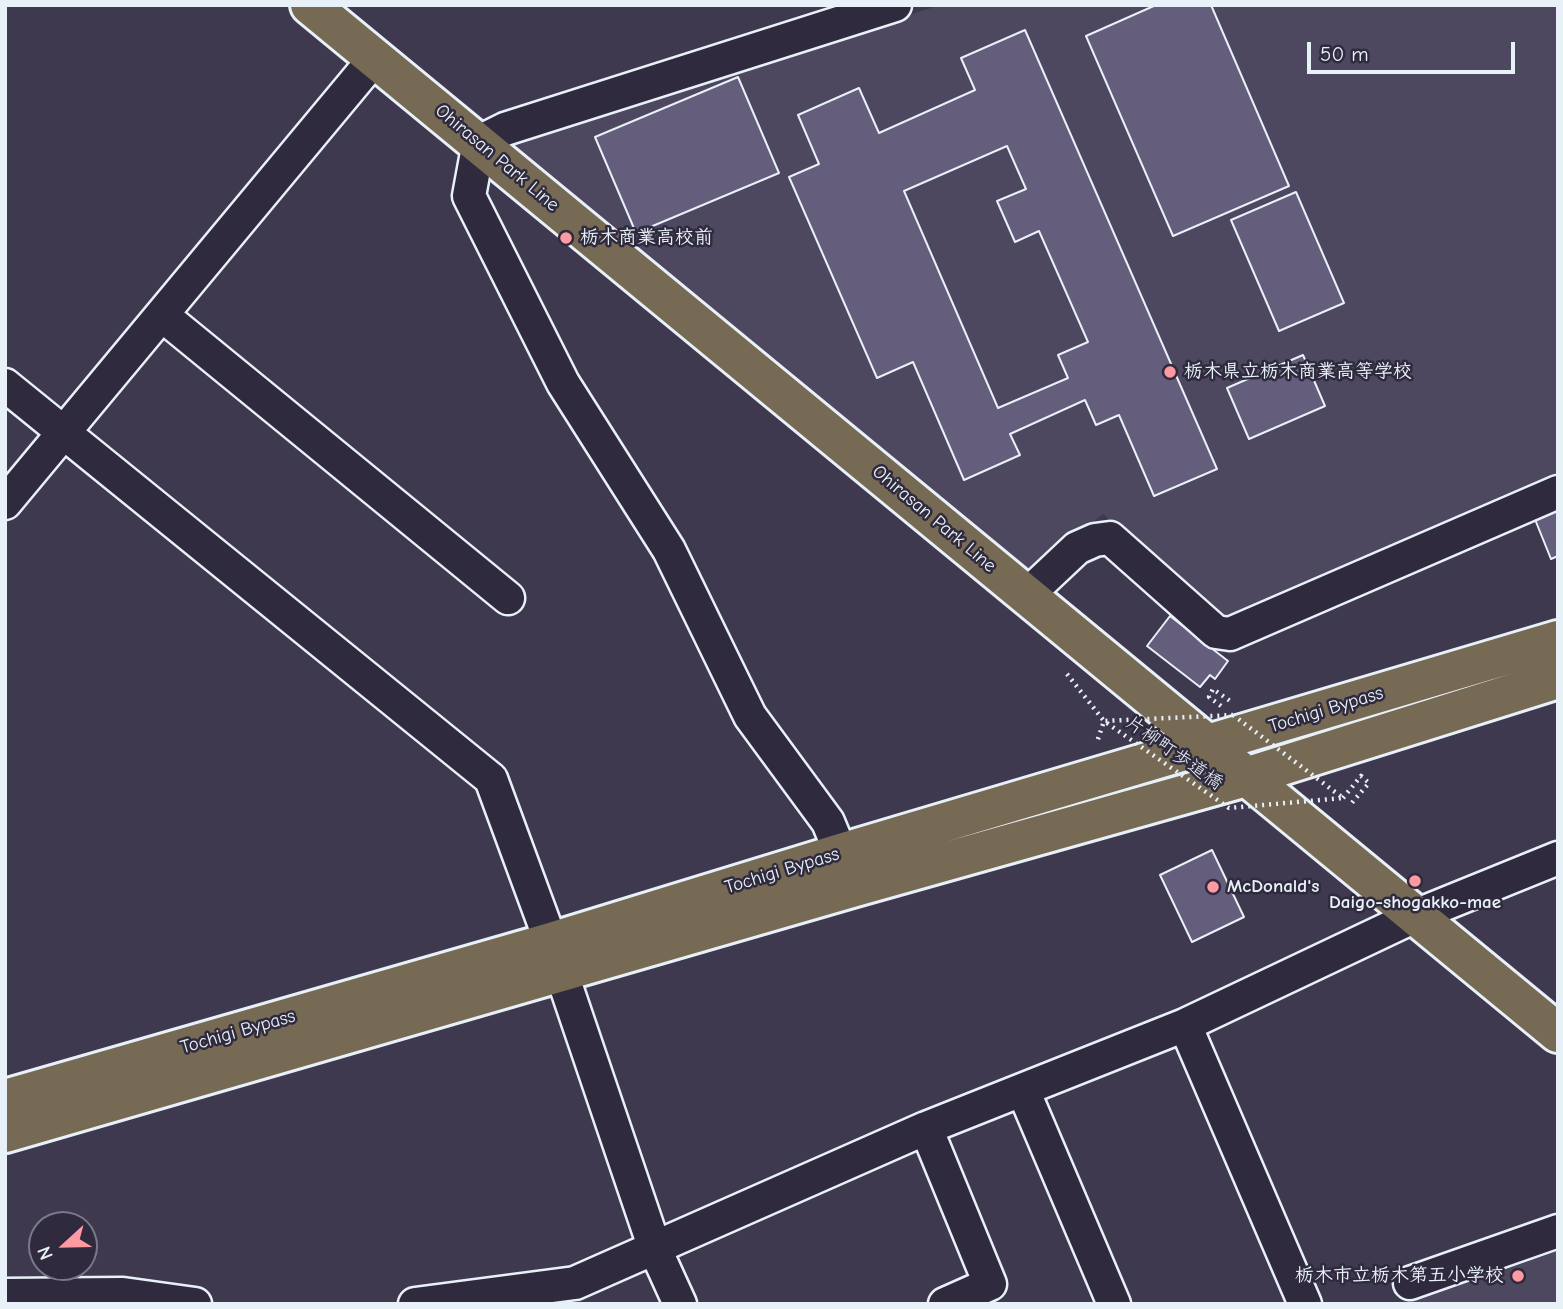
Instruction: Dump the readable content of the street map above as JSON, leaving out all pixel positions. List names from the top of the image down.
{
  "streets": {
    "main road": ["Ohirasan Park Line", "Tochigi Bypass"],
    "path": ["片柳町歩道橋"]
  },
  "crossings": [
    ["Ohirasan Park Line", "Tochigi Bypass"],
    ["Ohirasan Park Line", "片柳町歩道橋"],
    ["Tochigi Bypass", "片柳町歩道橋"]
  ],
  "places": [
    "栃木商業高校前",
    "栃木県立栃木商業高等学校",
    "Daigo-shogakko-mae",
    "McDonald's",
    "栃木市立栃木第五小学校"
  ],
  "scale_bar": "50 m",
  "north": "left"
}
